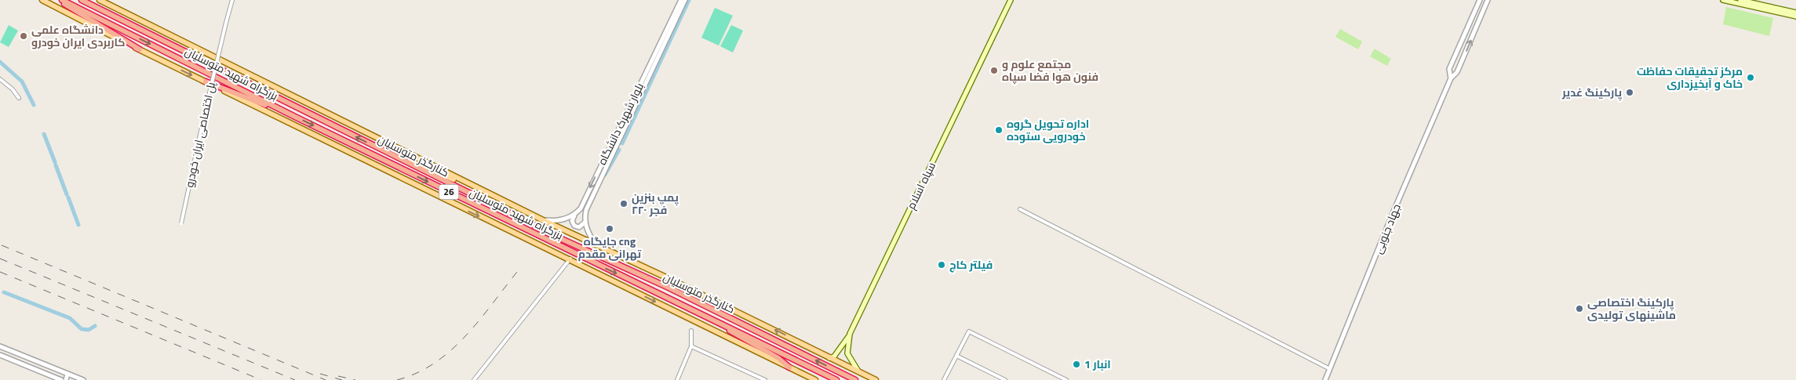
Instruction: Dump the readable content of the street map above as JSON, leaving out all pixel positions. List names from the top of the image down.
{
  "streets": {
    "highway": ["بزرگراه شهید متوسلیان", "26"],
    "main road": ["کنارگذر متوسلیان", "سپاه اسلام"],
    "street": ["بلوار شهرک دانشگاه", "پل اختصاصی ایران خودرو", "جهاد جنوبی"]
  },
  "crossings": [
    ["کنارگذر متوسلیان", "سپاه اسلام"]
  ],
  "places": [
    "دانشگاه علمی کاربردی ایران خودرو",
    "مجتمع علوم و فنون هوا فضا سپاه",
    "مرکز تحقیقات حفاظت خاک و آبخیزداری",
    "پارکینگ غدیر",
    "اداره تحویل گروه خودرویی ستوده",
    "پمپ بنزین ۲۲۰ فجر",
    "جایگاه cng تهرانی مقدم",
    "فیلتر کاج",
    "پارکینگ اختصاصی ماشینهای تولیدی",
    "انبار 1"
  ]
}
